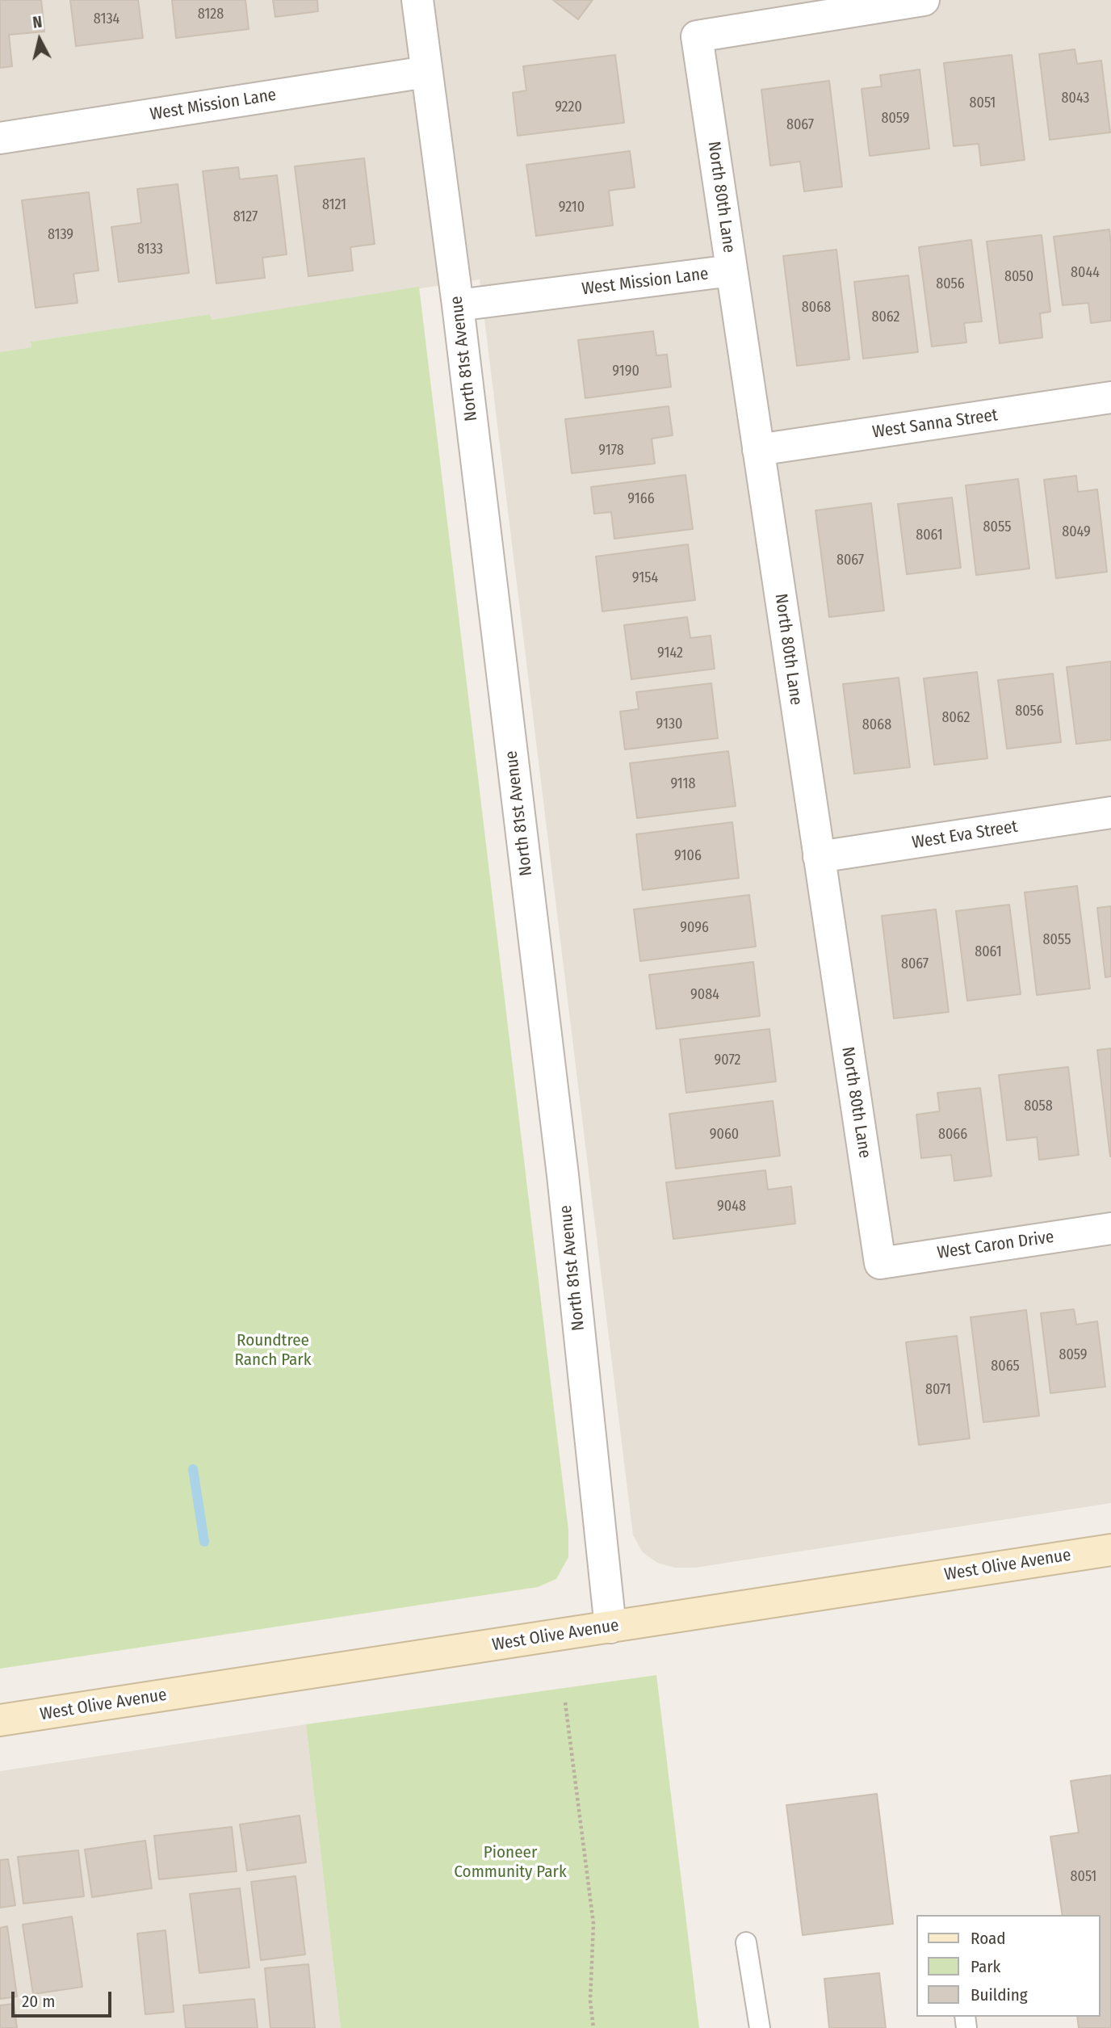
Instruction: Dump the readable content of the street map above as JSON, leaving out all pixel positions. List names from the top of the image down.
{
  "streets": {
    "main road": ["West Olive Avenue"],
    "street": [
      "West Mission Lane",
      "North 80th Lane",
      "North 81st Avenue",
      "West Sanna Street",
      "West Eva Street",
      "West Caron Drive"
    ]
  },
  "crossings": [
    ["West Mission Lane", "North 80th Lane"],
    ["West Mission Lane", "North 81st Avenue"],
    ["North 80th Lane", "West Sanna Street"],
    ["North 80th Lane", "West Eva Street"],
    ["North 80th Lane", "West Caron Drive"],
    ["North 81st Avenue", "West Olive Avenue"]
  ],
  "parks": ["Roundtree Ranch Park", "Pioneer Community Park"],
  "house_numbers": [
    "8128",
    "8134",
    "8043",
    "8051",
    "9220",
    "8059",
    "8067",
    "8121",
    "9210",
    "8127",
    "8139",
    "8133",
    "8044",
    "8050",
    "8056",
    "8068",
    "8062",
    "9190",
    "9178",
    "9166",
    "8055",
    "8049",
    "8061",
    "8067",
    "9154",
    "9142",
    "8056",
    "8062",
    "9130",
    "8068",
    "9118",
    "9106",
    "9096",
    "8055",
    "8061",
    "8067",
    "9084",
    "9072",
    "8058",
    "9060",
    "8066",
    "9048",
    "8059",
    "8065",
    "8071",
    "8051"
  ],
  "legend": ["Road", "Park", "Building"],
  "scale_bar": "20 m",
  "north": "top"
}
